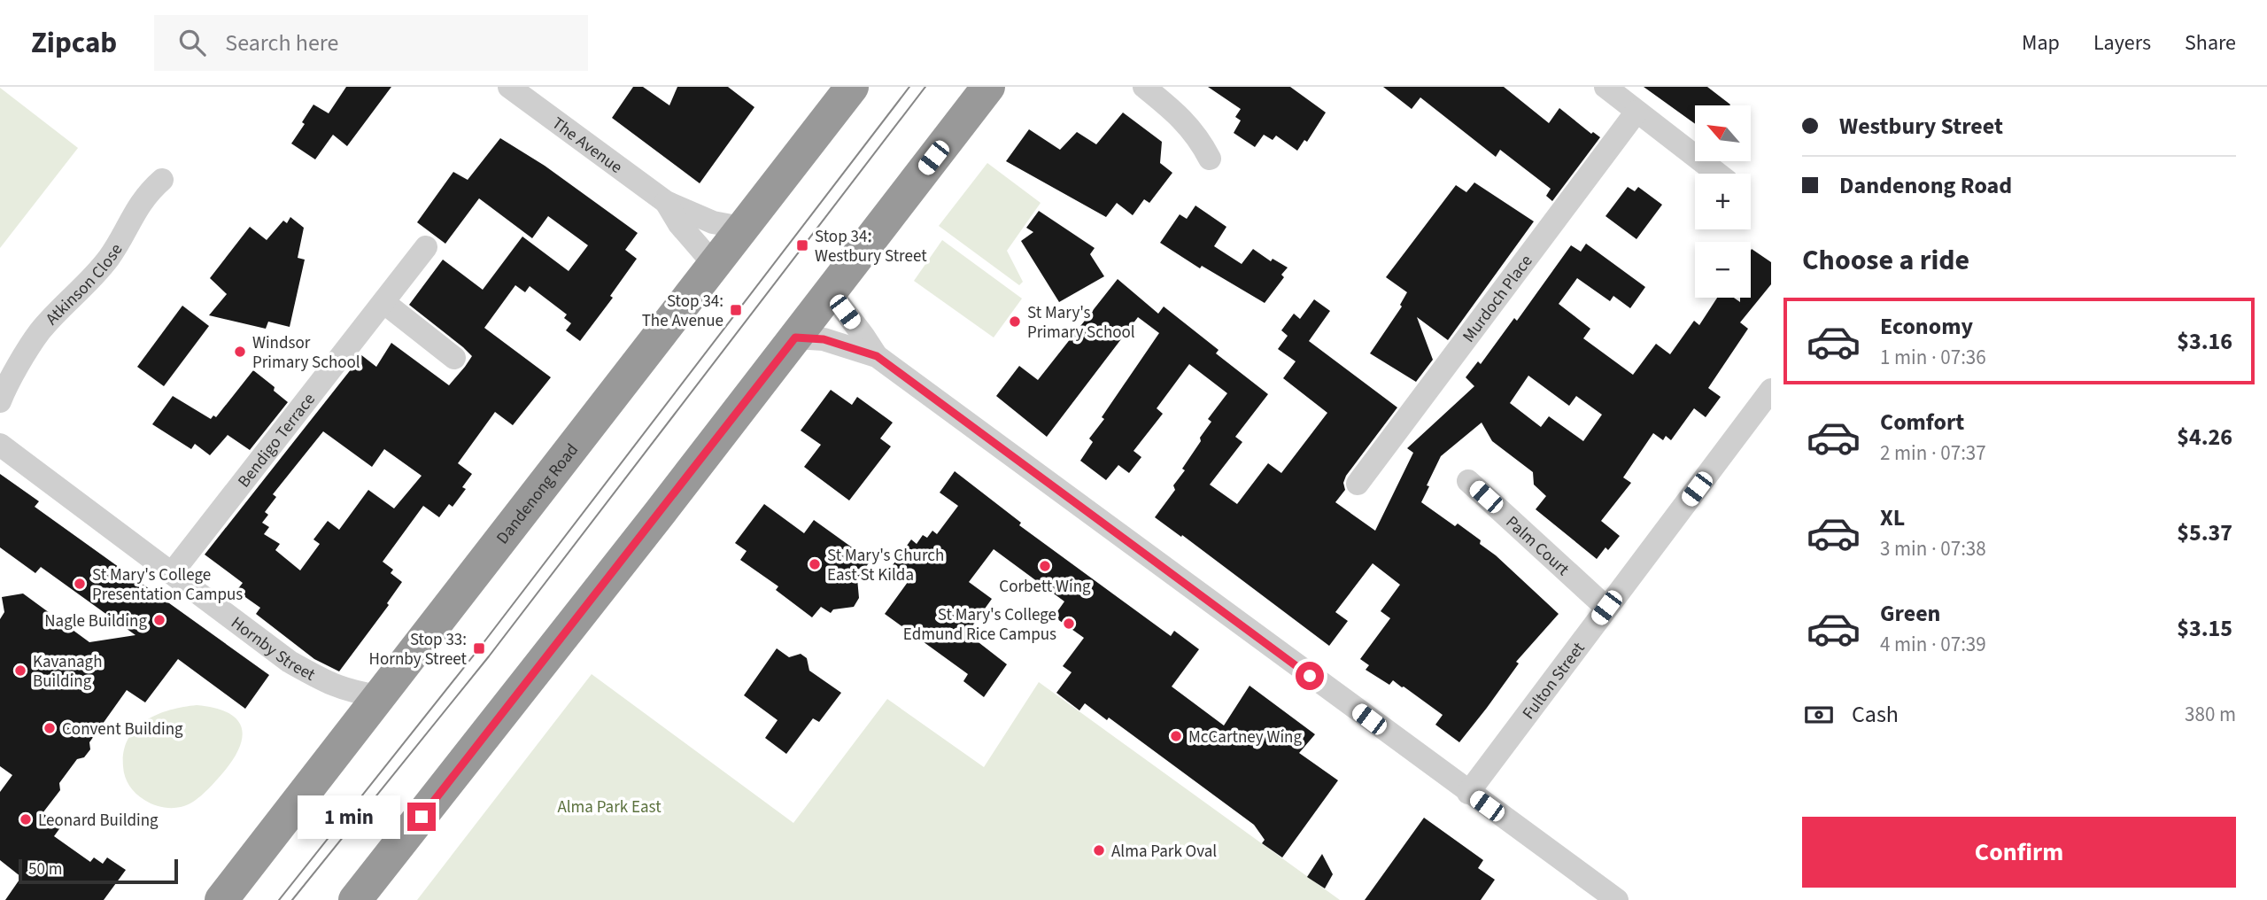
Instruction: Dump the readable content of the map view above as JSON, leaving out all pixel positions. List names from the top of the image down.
{
  "streets": {
    "highway": ["Dandenong Road"],
    "street": [
      "The Avenue",
      "Atkinson Close",
      "Murdoch Place",
      "Bendigo Terrace",
      "Palm Court",
      "Hornby Street",
      "Fulton Street"
    ]
  },
  "crossings": [
    ["The Avenue", "Dandenong Road"],
    ["Bendigo Terrace", "Hornby Street"],
    ["Dandenong Road", "Hornby Street"],
    ["Palm Court", "Fulton Street"]
  ],
  "parks": ["Alma Park East"],
  "places": {
    "transit": ["Stop 34: Westbury Street", "Stop 34: The Avenue", "Stop 33: Hornby Street"],
    "other": [
      "St Mary's Primary School",
      "Windsor Primary School",
      "St Mary's Church East St Kilda",
      "Corbett Wing",
      "St Mary's College Presentation Campus",
      "Nagle Building",
      "St Mary's College Edmund Rice Campus",
      "Kavanagh Building",
      "Convent Building",
      "McCartney Wing",
      "Leonard Building",
      "Alma Park Oval"
    ]
  },
  "scale_bar": "50 m",
  "north": "top left",
  "page": {
    "header": "Zipcab",
    "search": "Search here",
    "nav": ["Map", "Layers", "Share"],
    "banner": ["Westbury Street", "Dandenong Road"],
    "map_buttons": ["+", "−"],
    "heading": "Choose a ride",
    "list": [
      {
        "name": "Economy",
        "note": "1 min · 07:36",
        "value": "$3.16"
      },
      {
        "name": "Comfort",
        "note": "2 min · 07:37",
        "value": "$4.26"
      },
      {
        "name": "XL",
        "note": "3 min · 07:38",
        "value": "$5.37"
      },
      {
        "name": "Green",
        "note": "4 min · 07:39",
        "value": "$3.15"
      }
    ],
    "pay": ["Cash", "380 m"],
    "bubble": "1 min",
    "buttons": "Confirm",
    "scale": "50 m"
  }
}
